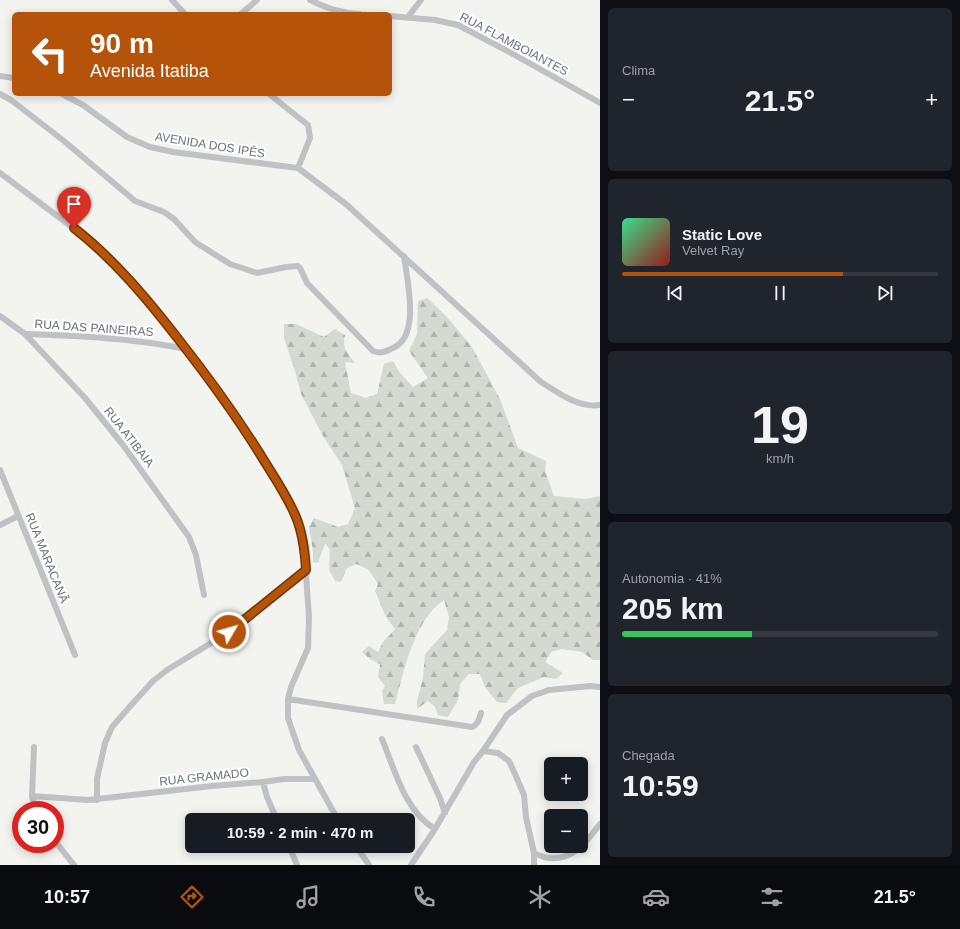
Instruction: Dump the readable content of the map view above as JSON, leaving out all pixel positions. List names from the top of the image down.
{
  "streets": {
    "street": [
      "RUA FLAMBOIANTES",
      "AVENIDA DOS IPÊS",
      "RUA DAS PAINEIRAS",
      "RUA ATIBAIA",
      "RUA MARACANÃ",
      "RUA GRAMADO"
    ]
  },
  "crossings": [
    ["RUA DAS PAINEIRAS", "RUA ATIBAIA"]
  ],
  "page": {
    "tile": [
      "Clima",
      ["19", "km/h"],
      ["Autonomia · 41%", "205 km"],
      ["Chegada", "10:59"]
    ],
    "turn": ["90 m", "Avenida Itatiba"],
    "heat": ["−", "21.5°", "+"],
    "song": ["Static Love", "Velvet Ray"],
    "map_buttons": ["+", "−"],
    "limit": "30",
    "trip": "10:59 · 2 min · 470 m",
    "tabs": ["10:57", "21.5°"]
  }
}
